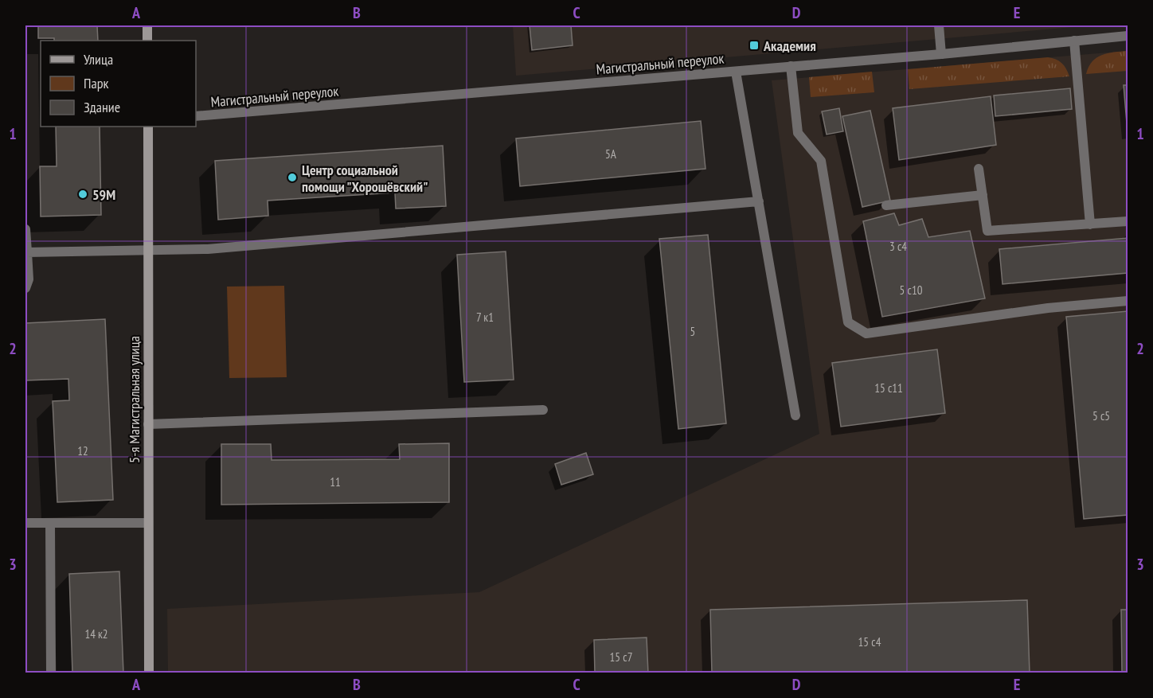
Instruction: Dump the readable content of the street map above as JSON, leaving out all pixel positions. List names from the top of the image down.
{
  "streets": {
    "street": ["Магистральный переулок", "5-я Магистральная улица"]
  },
  "places": {
    "transit": ["Академия"],
    "other": ["Центр социальной помощи \"Хорошёвский\"", "59М"]
  },
  "house_numbers": [
    "5А",
    "3 с4",
    "5 с10",
    "7 к1",
    "5",
    "15 с11",
    "5 с5",
    "12",
    "11",
    "14 к2",
    "15 с4",
    "15 с7"
  ],
  "legend": ["Улица", "Парк", "Здание"],
  "grid": {
    "columns": [
      "A",
      "B",
      "C",
      "D",
      "E"
    ],
    "rows": ["1", "2", "3"]
  }
}
